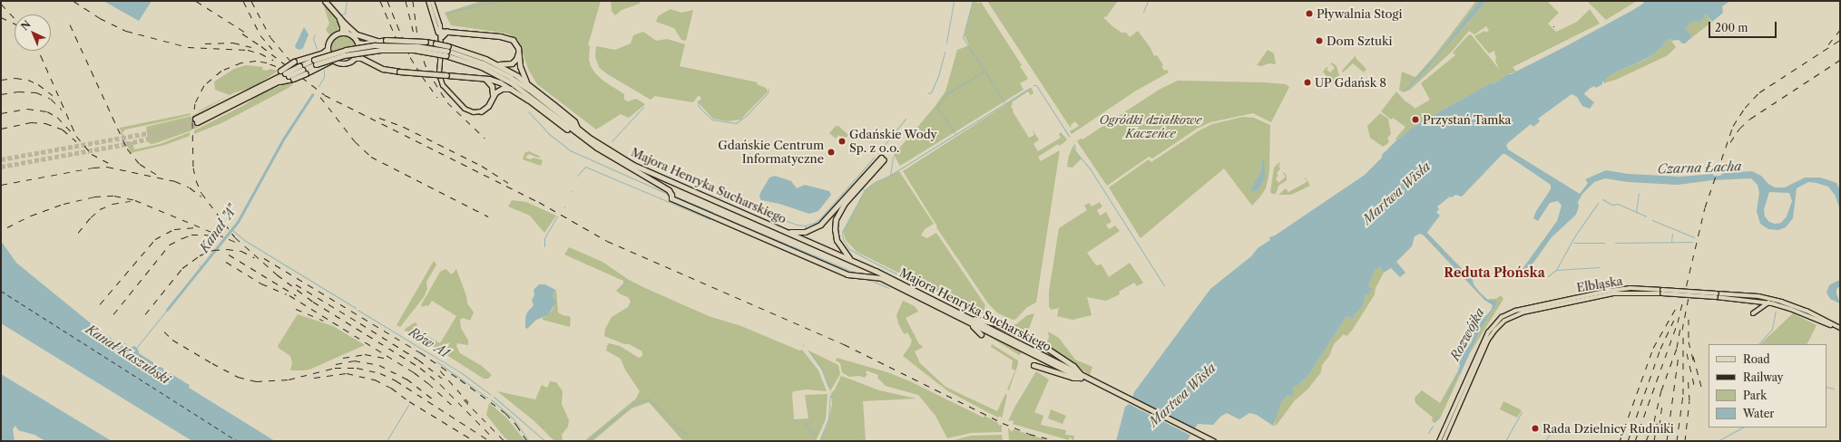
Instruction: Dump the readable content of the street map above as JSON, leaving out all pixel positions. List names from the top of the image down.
{
  "streets": {
    "highway": ["Majora Henryka Sucharskiego"],
    "main road": ["Elbląska"]
  },
  "districts": ["Reduta Płońska"],
  "water": [
    "Czarna Łacha",
    "Martwa Wisła",
    "Kanał \"A\"",
    "Rozwójka",
    "Rów A1",
    "Kanał Kaszubski"
  ],
  "parks": ["Ogródki działkowe Kaczeńce"],
  "places": [
    "Pływalnia Stogi",
    "Dom Sztuki",
    "UP Gdańsk 8",
    "Przystań Tamka",
    "Gdańskie Wody Sp. z o.o.",
    "Gdańskie Centrum Informatyczne",
    "Rada Dzielnicy Rudniki"
  ],
  "legend": [
    "Road",
    "Railway",
    "Park",
    "Water"
  ],
  "scale_bar": "200 m",
  "north": "top left"
}
